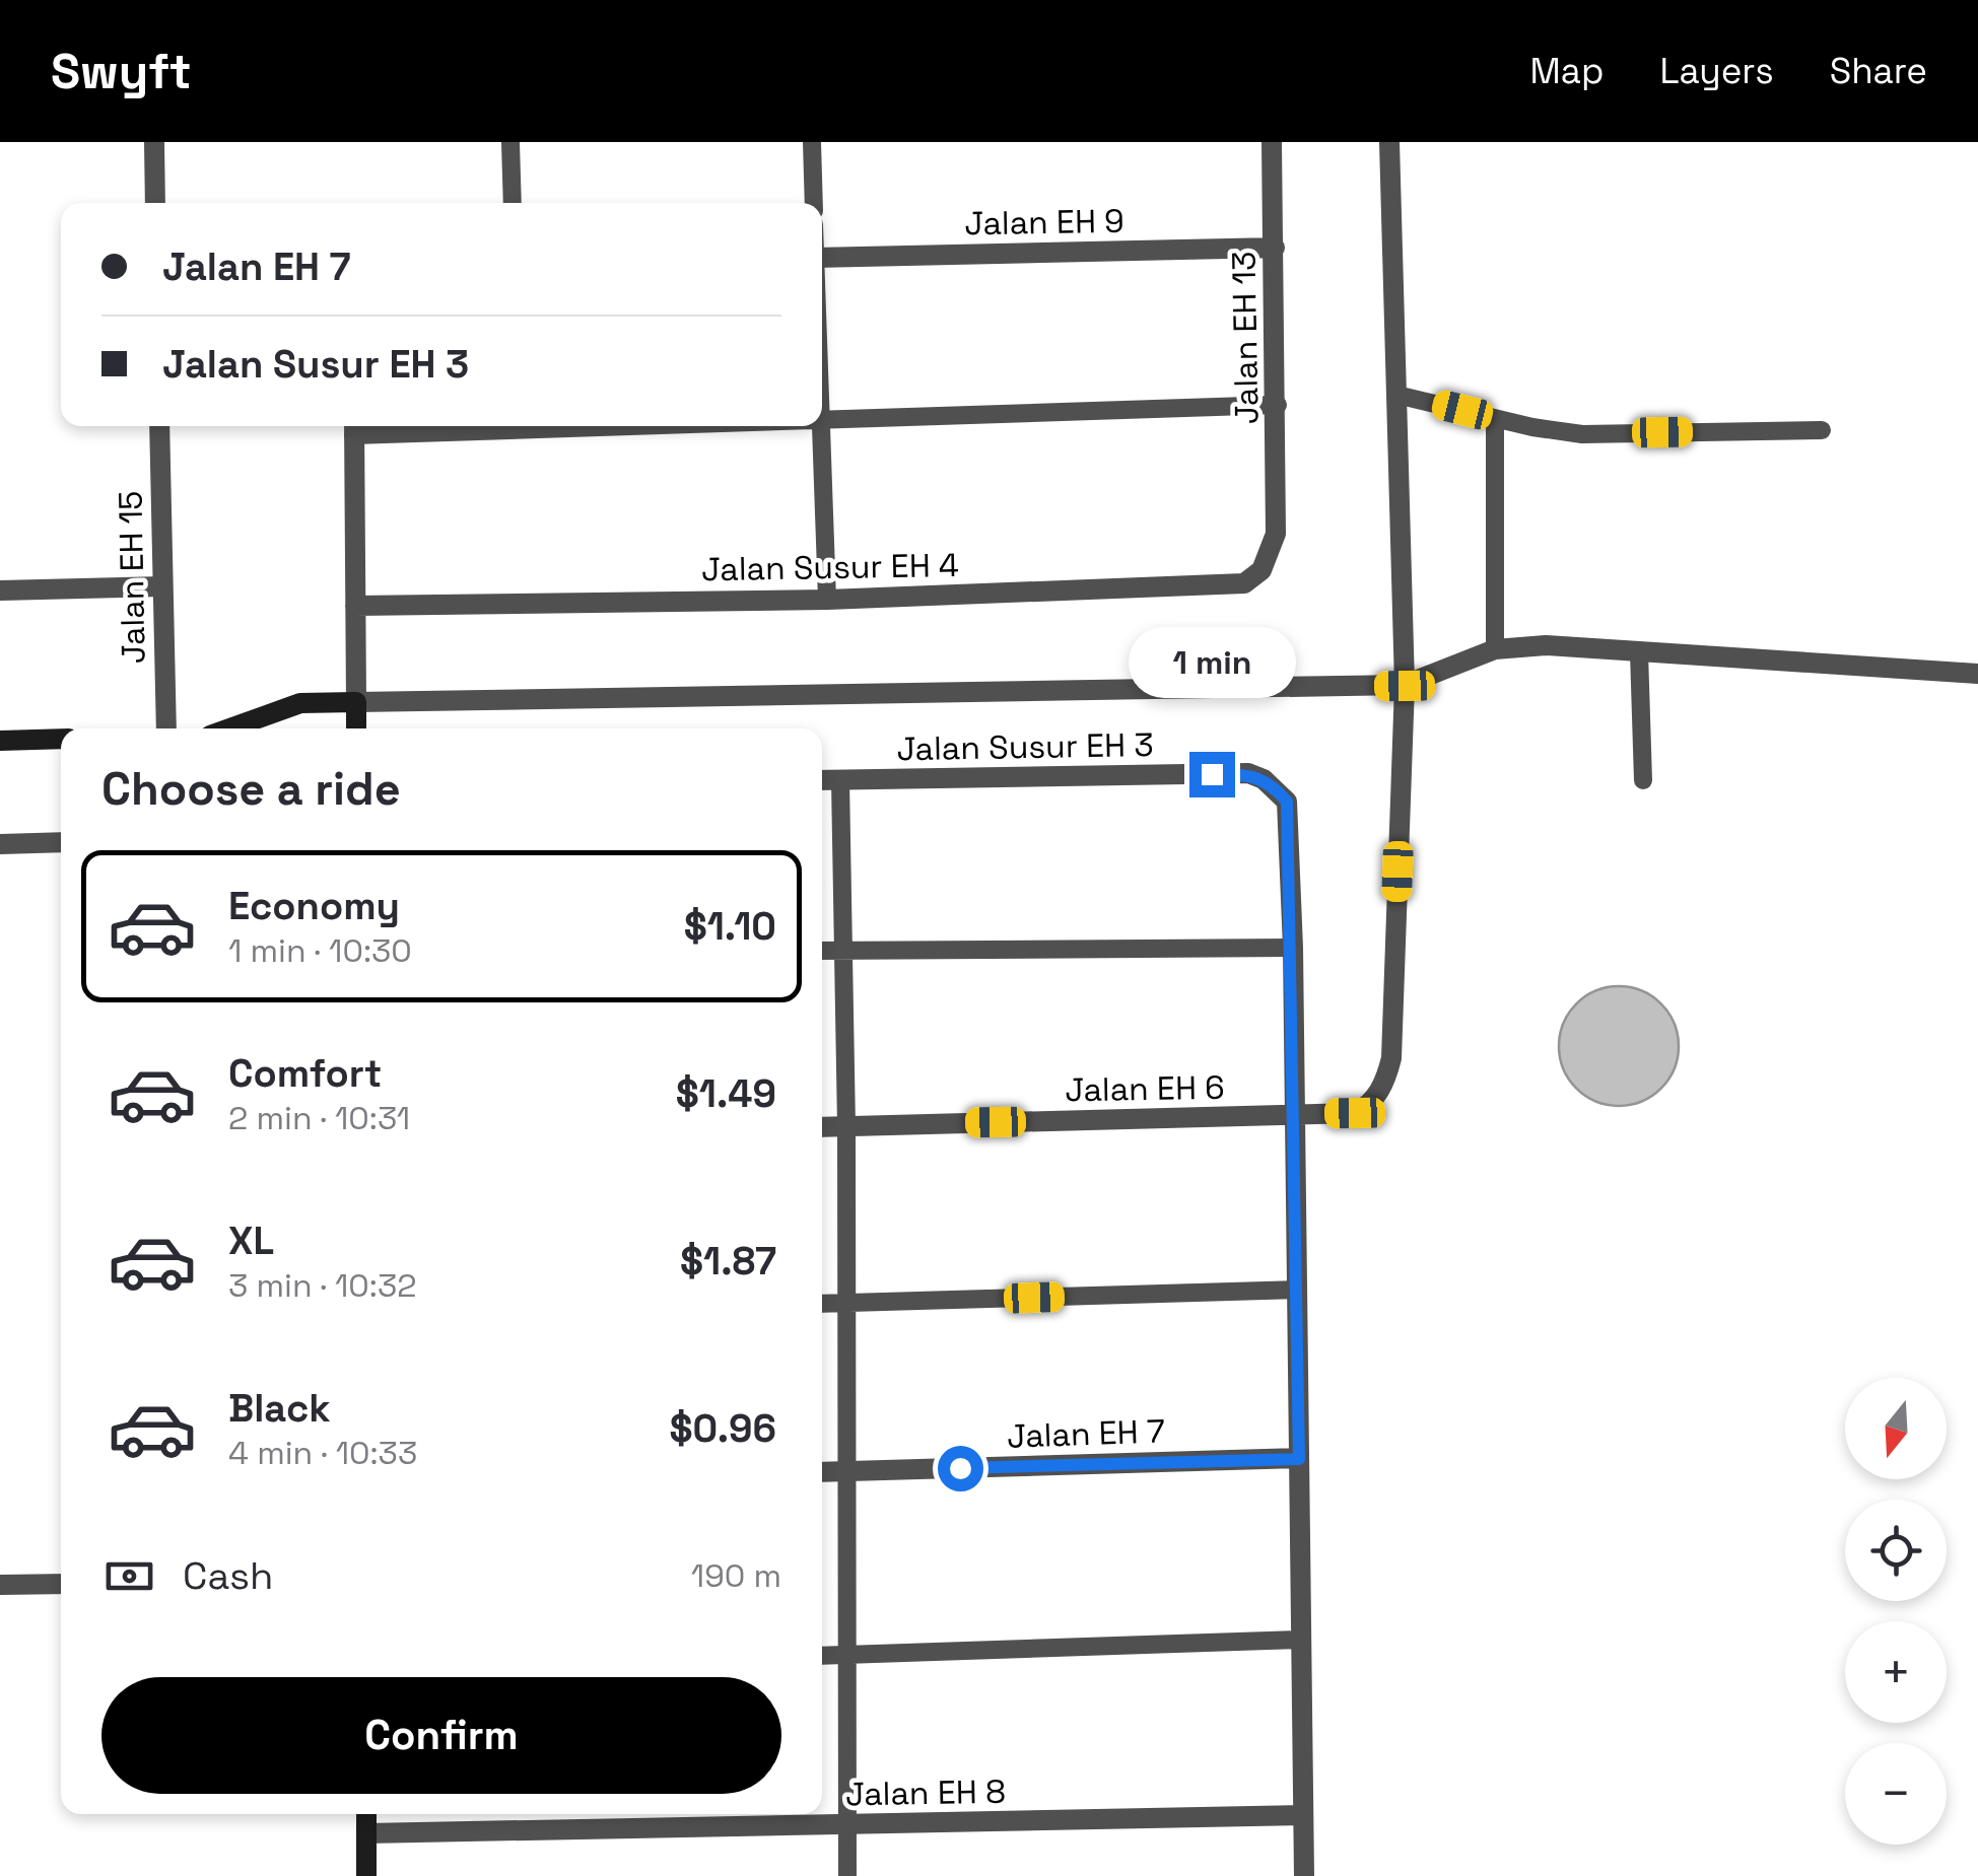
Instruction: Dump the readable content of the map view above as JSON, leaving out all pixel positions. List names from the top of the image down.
{
  "streets": {
    "street": [
      "Jalan EH 9",
      "Jalan EH 13",
      "Jalan Susur EH 4",
      "Jalan EH 15",
      "Jalan Susur EH 3",
      "Jalan EH 6",
      "Jalan EH 7",
      "Jalan EH 8"
    ]
  },
  "crossings": [
    ["Jalan EH 9", "Jalan EH 13"],
    ["Jalan EH 13", "Jalan Susur EH 4"]
  ],
  "north": "bottom",
  "page": {
    "header": "Swyft",
    "nav": ["Map", "Layers", "Share"],
    "banner": ["Jalan EH 7", "Jalan Susur EH 3"],
    "bubble": "1 min",
    "heading": "Choose a ride",
    "list": [
      {
        "name": "Economy",
        "note": "1 min · 10:30",
        "value": "$1.10"
      },
      {
        "name": "Comfort",
        "note": "2 min · 10:31",
        "value": "$1.49"
      },
      {
        "name": "XL",
        "note": "3 min · 10:32",
        "value": "$1.87"
      },
      {
        "name": "Black",
        "note": "4 min · 10:33",
        "value": "$0.96"
      }
    ],
    "map_buttons": ["+", "−"],
    "pay": ["Cash", "190 m"],
    "buttons": "Confirm"
  }
}
